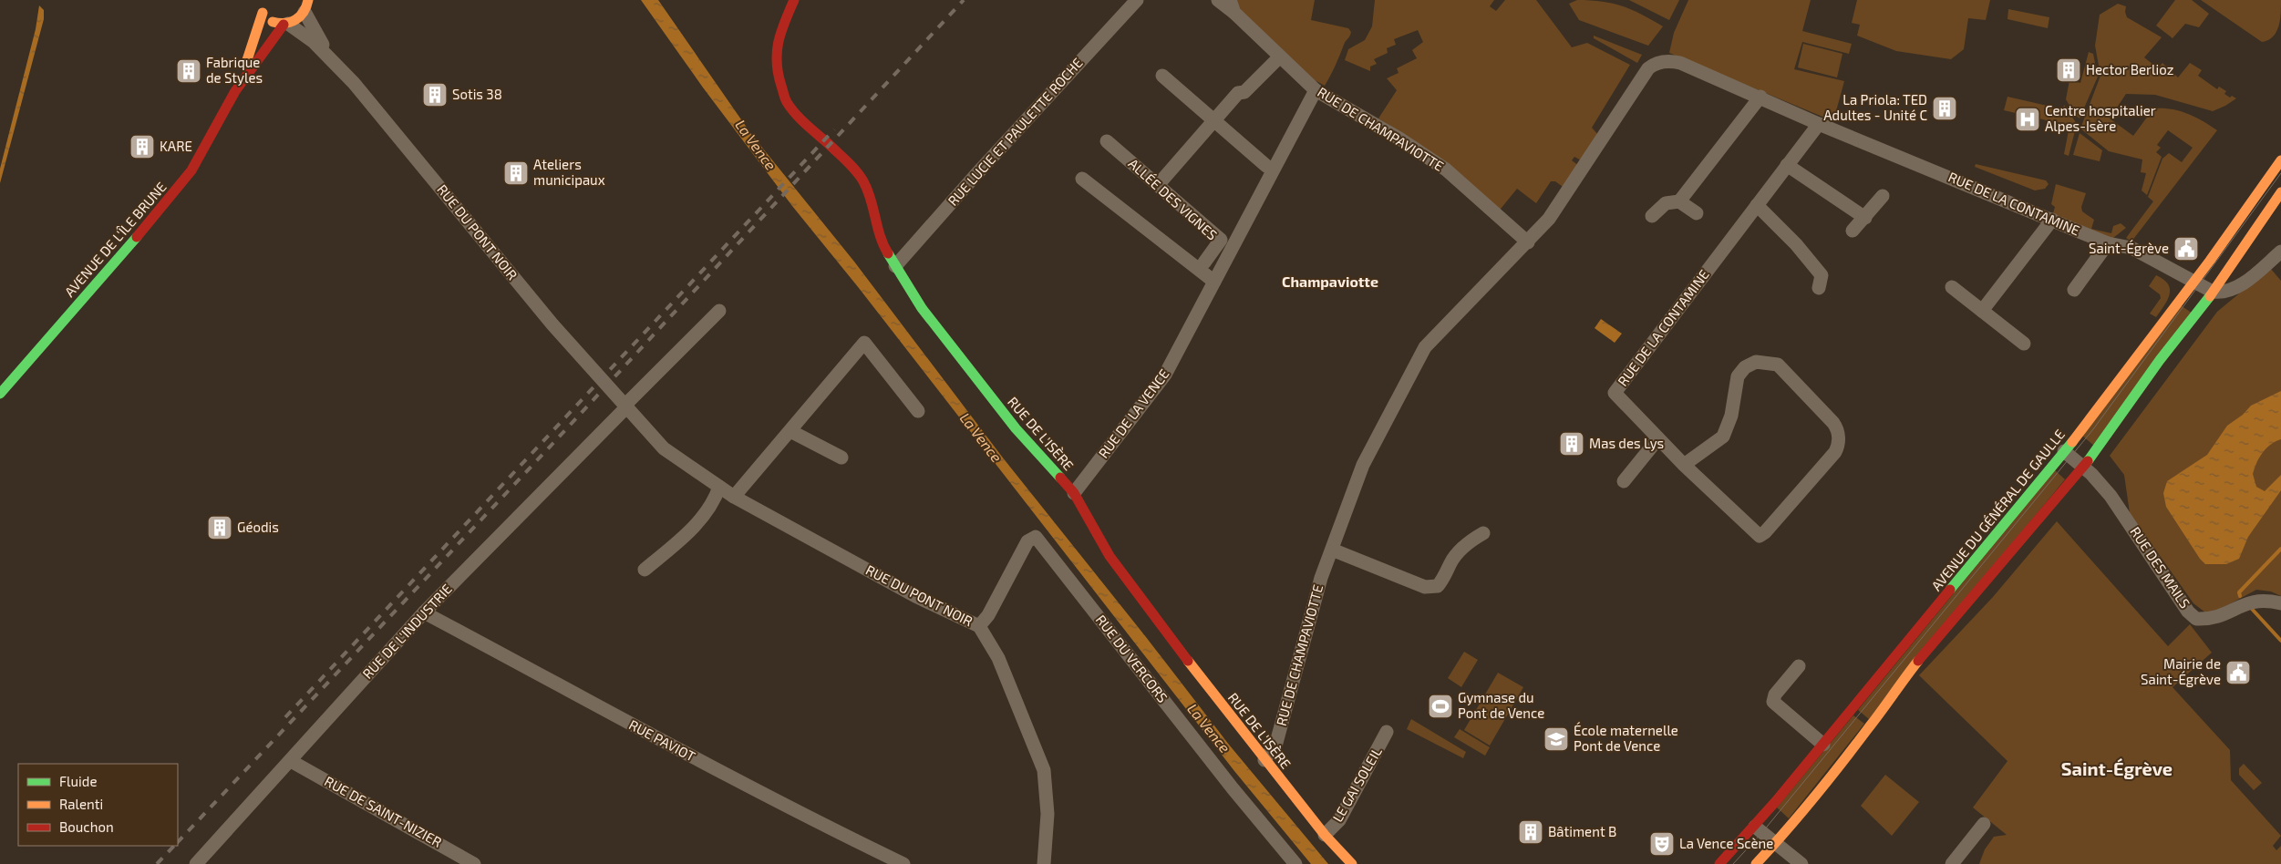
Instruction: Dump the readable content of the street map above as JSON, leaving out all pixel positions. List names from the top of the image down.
{
  "streets": {
    "main road": ["AVENUE DE L'ÎLE BRUNE", "RUE DE L'ISÈRE", "AVENUE DU GÉNÉRAL DE GAULLE"],
    "street": [
      "RUE DE CHAMPAVIOTTE",
      "RUE LUCIE ET PAULETTE ROCHE",
      "ALLÉE DES VIGNES",
      "RUE DE LA CONTAMINE",
      "RUE DU PONT NOIR",
      "RUE DE LA VENCE",
      "RUE DES MAILS",
      "RUE DE L'INDUSTRIE",
      "RUE DU VERCORS",
      "RUE PAVIOT",
      "LE GAI SOLEIL",
      "RUE DE SAINT-NIZIER"
    ]
  },
  "crossings": [
    ["RUE DE CHAMPAVIOTTE", "RUE DE LA CONTAMINE"],
    ["RUE DE CHAMPAVIOTTE", "RUE DE LA VENCE"],
    ["RUE DE CHAMPAVIOTTE", "RUE DE L'ISÈRE"],
    ["RUE LUCIE ET PAULETTE ROCHE", "RUE DE L'ISÈRE"],
    ["RUE DE LA CONTAMINE", "AVENUE DU GÉNÉRAL DE GAULLE"],
    ["RUE DU PONT NOIR", "AVENUE DE L'ÎLE BRUNE"],
    ["RUE DU PONT NOIR", "RUE DE L'INDUSTRIE"],
    ["RUE DU PONT NOIR", "RUE DU VERCORS"],
    ["RUE DE LA VENCE", "RUE DE L'ISÈRE"],
    ["RUE DE L'ISÈRE", "LE GAI SOLEIL"],
    ["AVENUE DU GÉNÉRAL DE GAULLE", "RUE DES MAILS"],
    ["RUE DE L'INDUSTRIE", "RUE PAVIOT"],
    ["RUE DE L'INDUSTRIE", "RUE DE SAINT-NIZIER"]
  ],
  "districts": ["Champaviotte", "Saint-Égrève"],
  "water": ["La Vence"],
  "places": {
    "building": [
      "Hector Berlioz",
      "Fabrique de Styles",
      "Sotis 38",
      "La Priola: TED Adultes - Unité C",
      "KARE",
      "Ateliers municipaux",
      "Mas des Lys",
      "Géodis",
      "Bâtiment B"
    ],
    "hospital": ["Centre hospitalier Alpes-Isère"],
    "public building": ["Saint-Égrève", "Mairie de Saint-Égrève"],
    "sports": ["Gymnase du Pont de Vence"],
    "school or university": ["École maternelle Pont de Vence"],
    "theatre": ["La Vence Scène"]
  },
  "legend": ["Fluide", "Ralenti", "Bouchon"]
}
